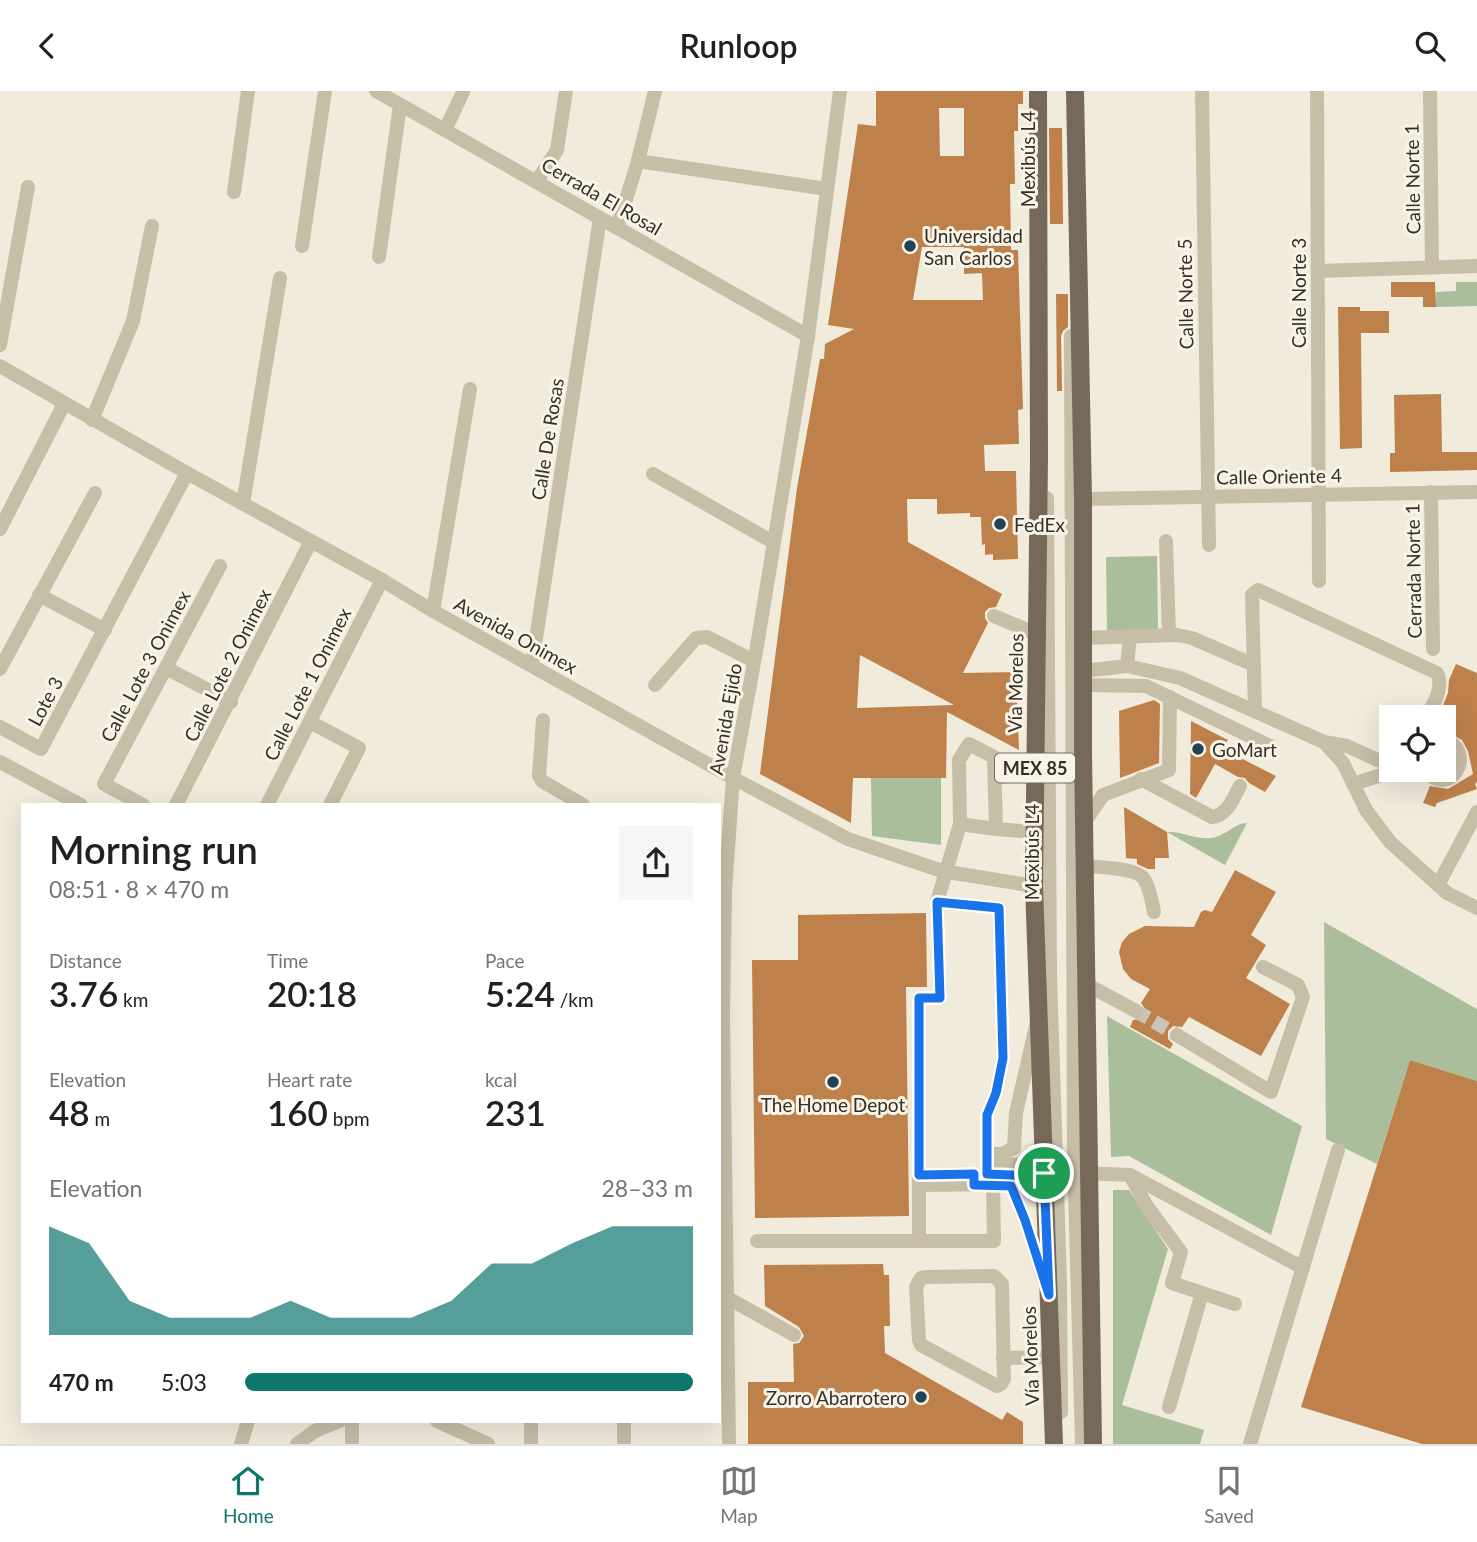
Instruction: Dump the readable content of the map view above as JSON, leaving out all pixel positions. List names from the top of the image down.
{
  "streets": {
    "main road": ["Vía Morelos", "MEX 85"],
    "street": [
      "Mexibús L4",
      "Calle Norte 1",
      "Cerrada El Rosal",
      "Calle Norte 3",
      "Calle Norte 5",
      "Calle De Rosas",
      "Calle Oriente 4",
      "Cerrada Norte 1",
      "Avenida Onimex",
      "Calle Lote 2 Onimex",
      "Calle Lote 3 Onimex",
      "Calle Lote 1 Onimex",
      "Lote 3",
      "Avenida Ejido"
    ]
  },
  "crossings": [
    ["Mexibús L4", "Vía Morelos"],
    ["Cerrada El Rosal", "Calle De Rosas"],
    ["Cerrada El Rosal", "Avenida Ejido"],
    ["Calle Norte 3", "Calle Oriente 4"],
    ["Calle Norte 5", "Calle Oriente 4"],
    ["Calle De Rosas", "Avenida Onimex"],
    ["Calle Oriente 4", "Cerrada Norte 1"],
    ["Calle Oriente 4", "MEX 85"],
    ["Avenida Onimex", "Calle Lote 2 Onimex"],
    ["Avenida Onimex", "Vía Morelos"],
    ["Avenida Onimex", "Calle Lote 1 Onimex"],
    ["Avenida Onimex", "Lote 3"],
    ["Avenida Onimex", "Avenida Ejido"]
  ],
  "places": [
    "Universidad San Carlos",
    "FedEx",
    "GoMart",
    "The Home Depot",
    "Zorro Abarrotero"
  ],
  "page": {
    "header": "Runloop",
    "heading": ["Morning run", "08:51 · 8 × 470 m"],
    "stats": [
      ["Distance", "3.76 km"],
      ["Time", "20:18"],
      ["Pace", "5:24 /km"],
      ["Elevation", "48 m"],
      ["Heart rate", "160 bpm"],
      ["kcal", "231"]
    ],
    "chart": ["Elevation", "28–33 m"],
    "list": [
      {
        "name": "470 m",
        "note": "5:03"
      }
    ],
    "tabs": ["Home", "Map", "Saved"]
  }
}
